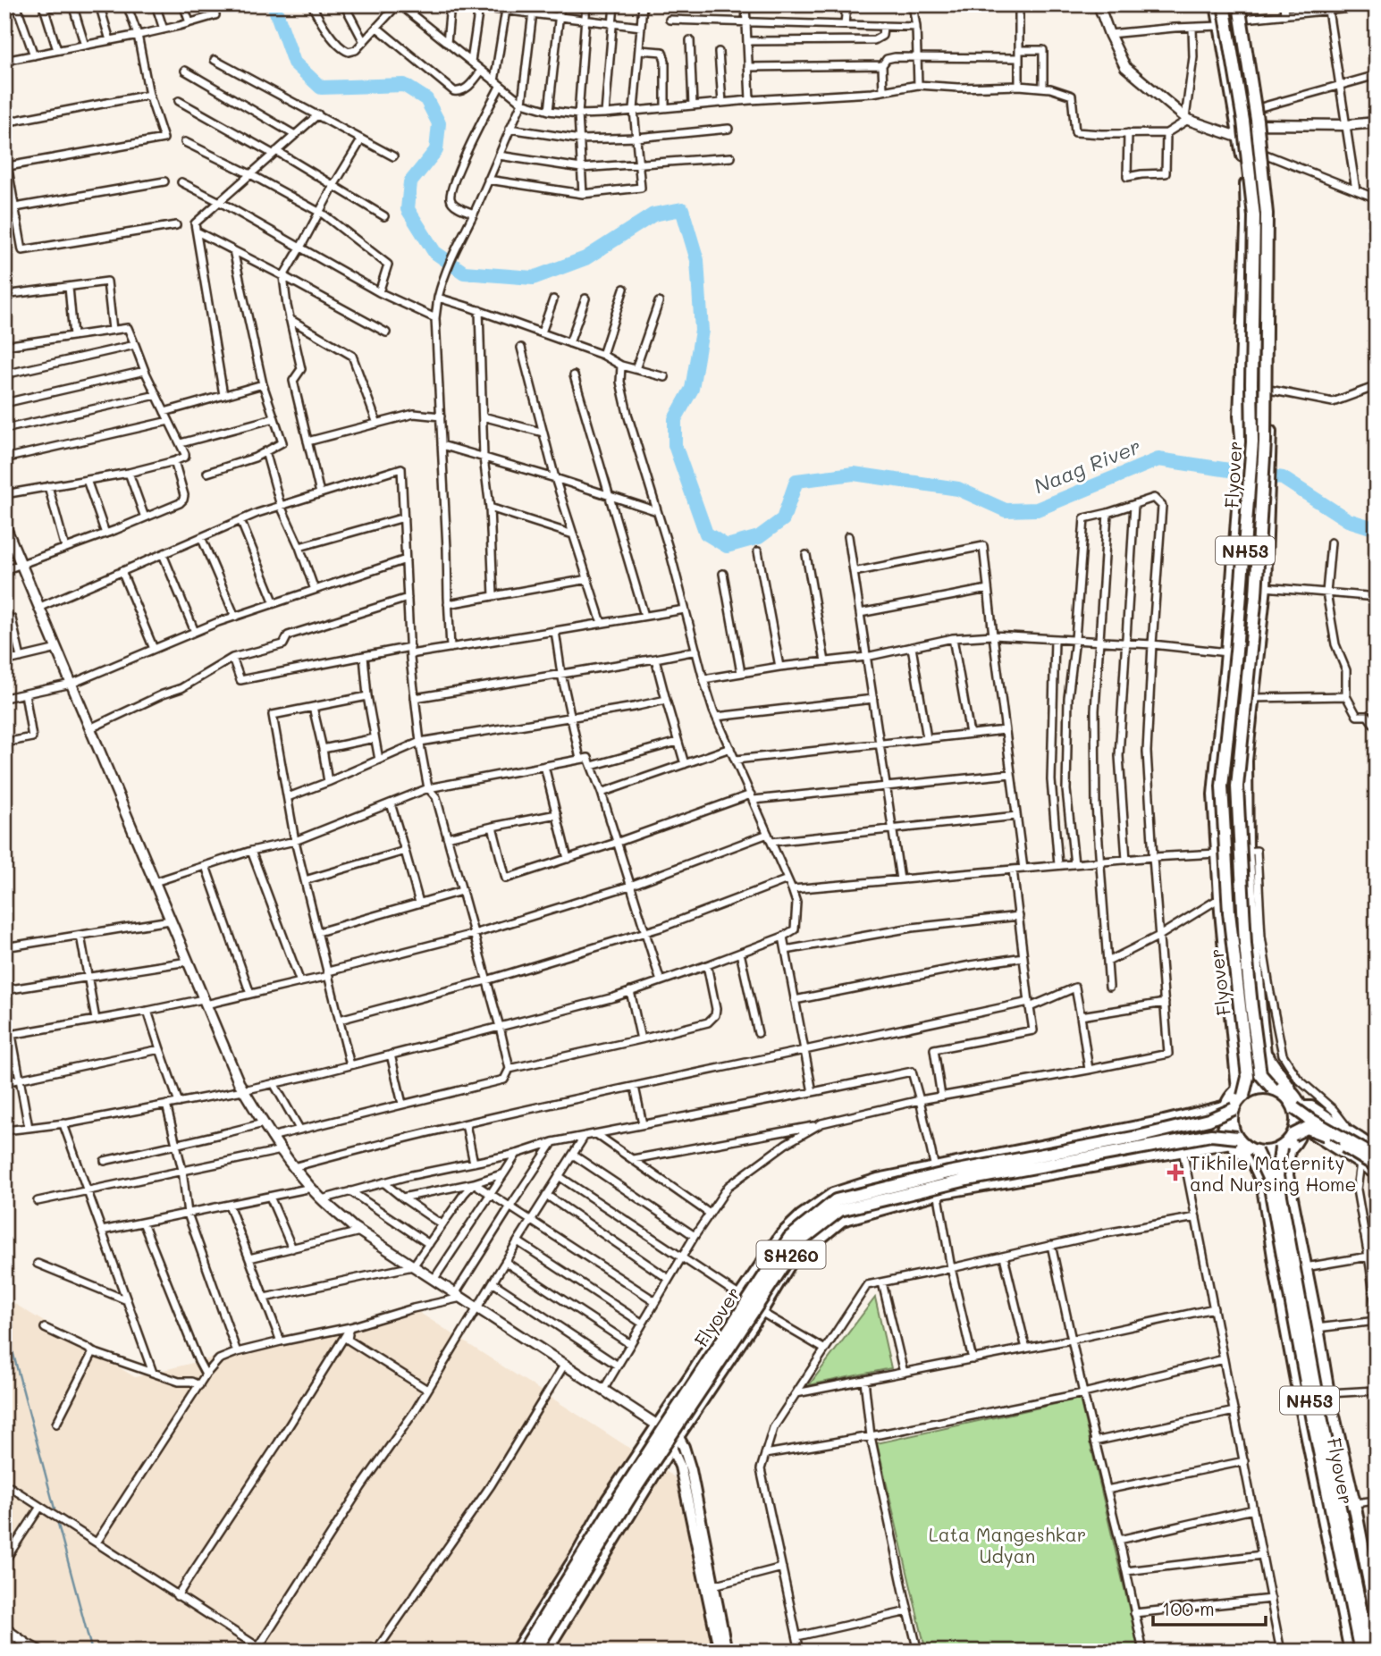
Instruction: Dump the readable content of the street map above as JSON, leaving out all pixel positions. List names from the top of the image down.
{
  "streets": {
    "main road": ["Flyover", "NH53", "SH260"]
  },
  "crossings": [
    ["Flyover", "NH53"],
    ["Flyover", "SH260"],
    ["NH53", "SH260"]
  ],
  "water": ["Naag River"],
  "parks": ["Lata Mangeshkar Udyan"],
  "places": {
    "health": ["Tikhile Maternity and Nursing Home"]
  },
  "scale_bar": "100 m"
}
